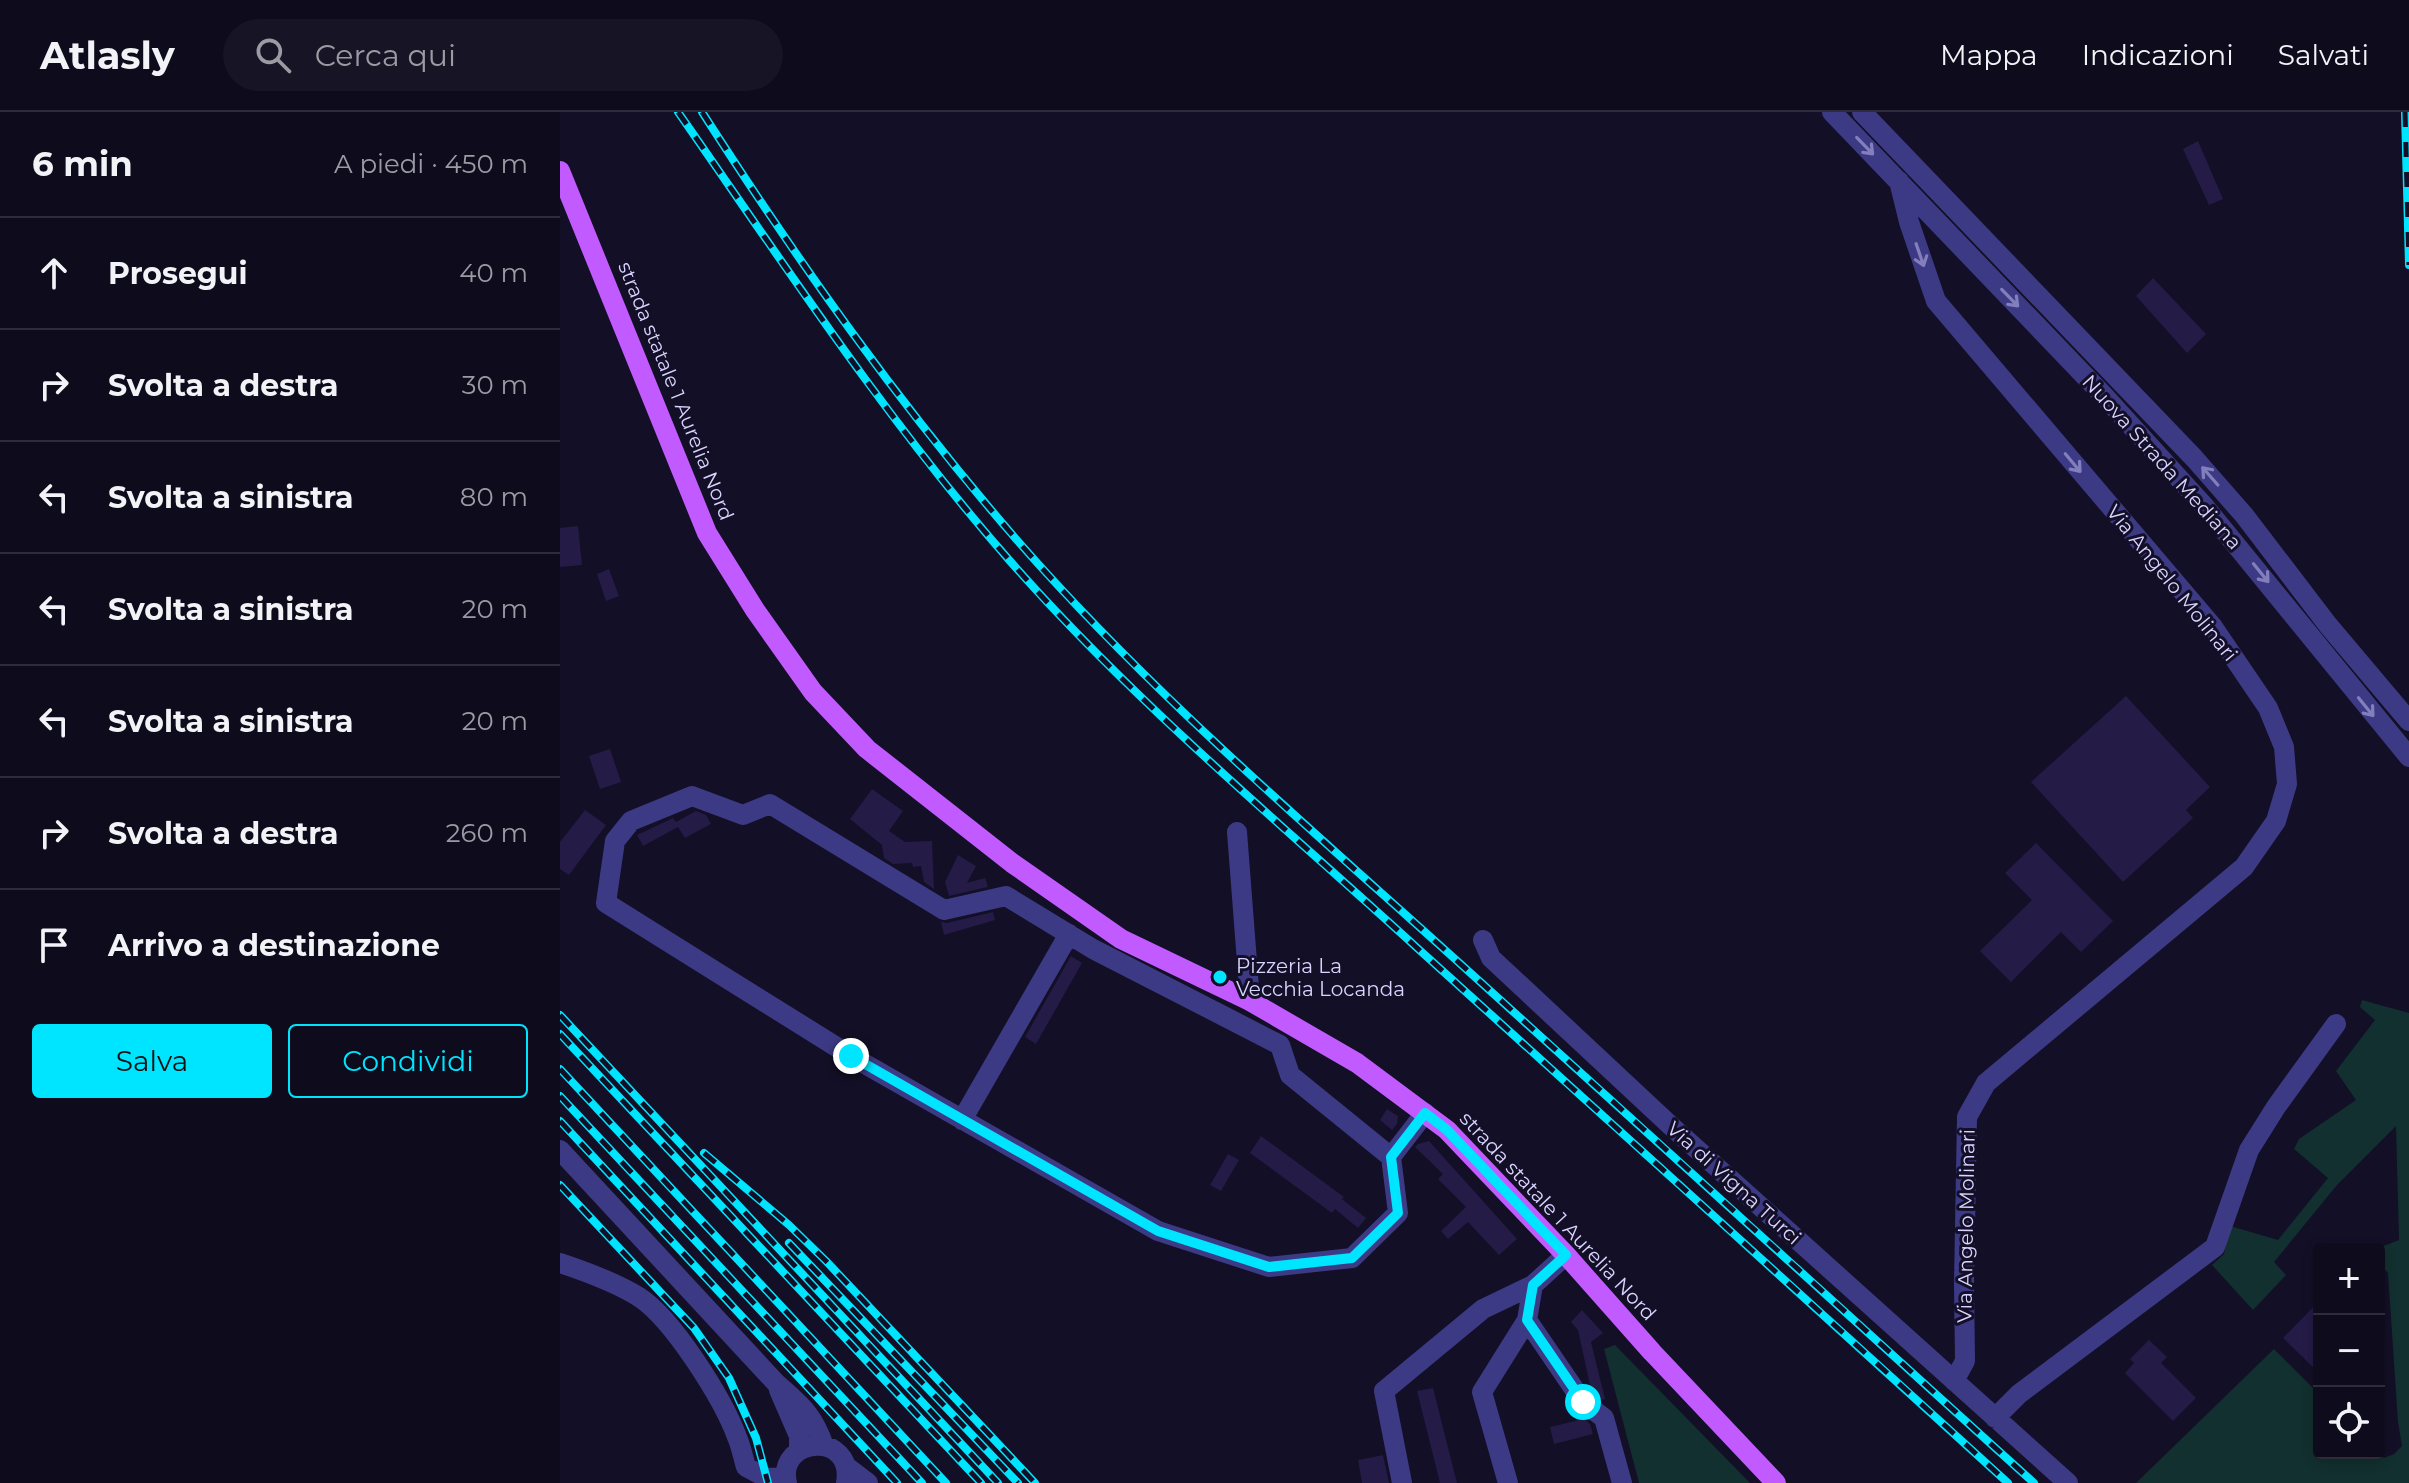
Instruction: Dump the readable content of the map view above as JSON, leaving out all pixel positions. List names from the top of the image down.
{
  "streets": {
    "main road": ["strada statale 1 Aurelia Nord"],
    "street": ["Nuova Strada Mediana", "Via Angelo Molinari", "Via di Vigna Turci"]
  },
  "crossings": [
    ["Nuova Strada Mediana", "Via Angelo Molinari"],
    ["Via Angelo Molinari", "Via di Vigna Turci"]
  ],
  "one_way": ["Via Angelo Molinari"],
  "places": ["Pizzeria La Vecchia Locanda"],
  "page": {
    "header": "Atlasly",
    "search": "Cerca qui",
    "nav": ["Mappa", "Indicazioni", "Salvati"],
    "heading": ["6 min", "A piedi · 450 m"],
    "list": [
      ["Prosegui", "40 m"],
      ["Svolta a destra", "30 m"],
      ["Svolta a sinistra", "80 m"],
      ["Svolta a sinistra", "20 m"],
      ["Svolta a sinistra", "20 m"],
      ["Svolta a destra", "260 m"],
      "Arrivo a destinazione"
    ],
    "buttons": ["Salva", "Condividi"],
    "map_buttons": ["+", "−"]
  }
}
